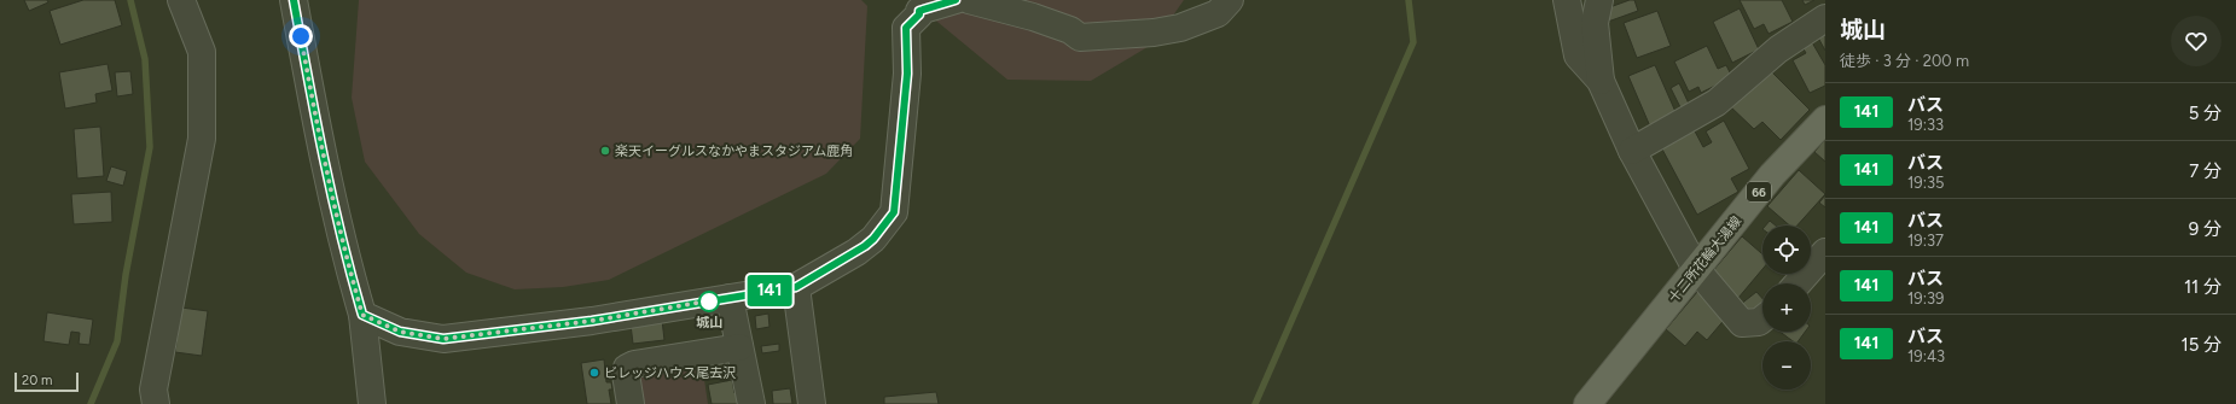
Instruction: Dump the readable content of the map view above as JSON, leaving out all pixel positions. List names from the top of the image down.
{
  "streets": {
    "main road": ["66", "十二所花輪大湯線"]
  },
  "places": ["楽天イーグルスなかやまスタジアム鹿角", "城山", "ビレッジハウス尾去沢"],
  "lines": ["bus line 141"],
  "scale_bar": "20 m",
  "page": {
    "on_map": "141",
    "heading": ["城山", "徒歩 · 3 分 · 200 m"],
    "list": [
      {
        "mark": "141",
        "name": "バス",
        "note": "19:33",
        "value": "5 分"
      },
      {
        "mark": "141",
        "name": "バス",
        "note": "19:35",
        "value": "7 分"
      },
      {
        "mark": "141",
        "name": "バス",
        "note": "19:37",
        "value": "9 分"
      },
      {
        "mark": "141",
        "name": "バス",
        "note": "19:39",
        "value": "11 分"
      },
      {
        "mark": "141",
        "name": "バス",
        "note": "19:43",
        "value": "15 分"
      }
    ],
    "map_buttons": ["+", "−"],
    "scale": "20 m"
  }
}
